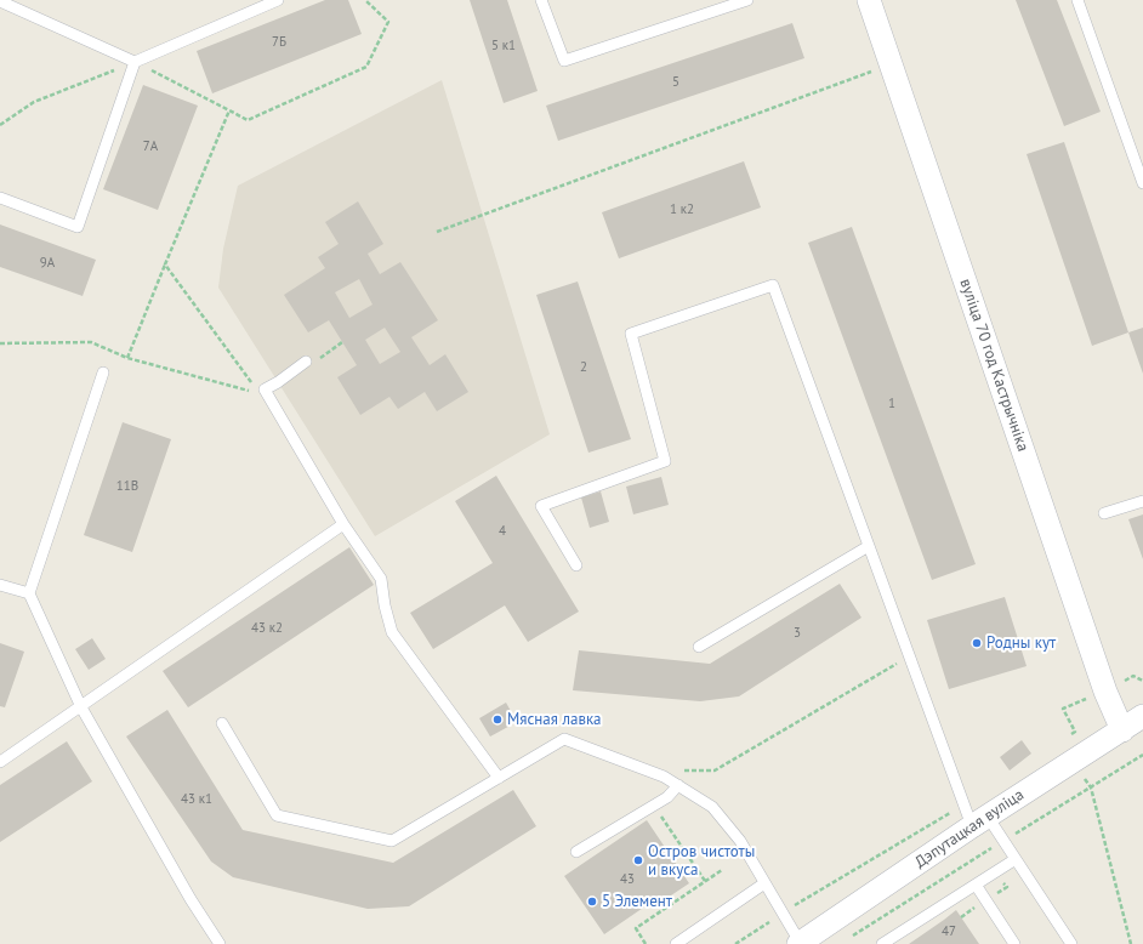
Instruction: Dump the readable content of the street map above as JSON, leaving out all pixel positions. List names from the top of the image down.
{
  "streets": {
    "street": ["вуліца 70 год Кастрычніка", "Дэпутацкая вуліца"]
  },
  "crossings": [
    ["вуліца 70 год Кастрычніка", "Дэпутацкая вуліца"]
  ],
  "places": [
    "Родны кут",
    "Мясная лавка",
    "Остров чистоты и вкуса",
    "5 Элемент"
  ],
  "house_numbers": [
    "7Б",
    "5 к1",
    "5",
    "7А",
    "1 к2",
    "9А",
    "2",
    "1",
    "11В",
    "4",
    "43 к2",
    "3",
    "43 к1",
    "43",
    "47"
  ]
}
